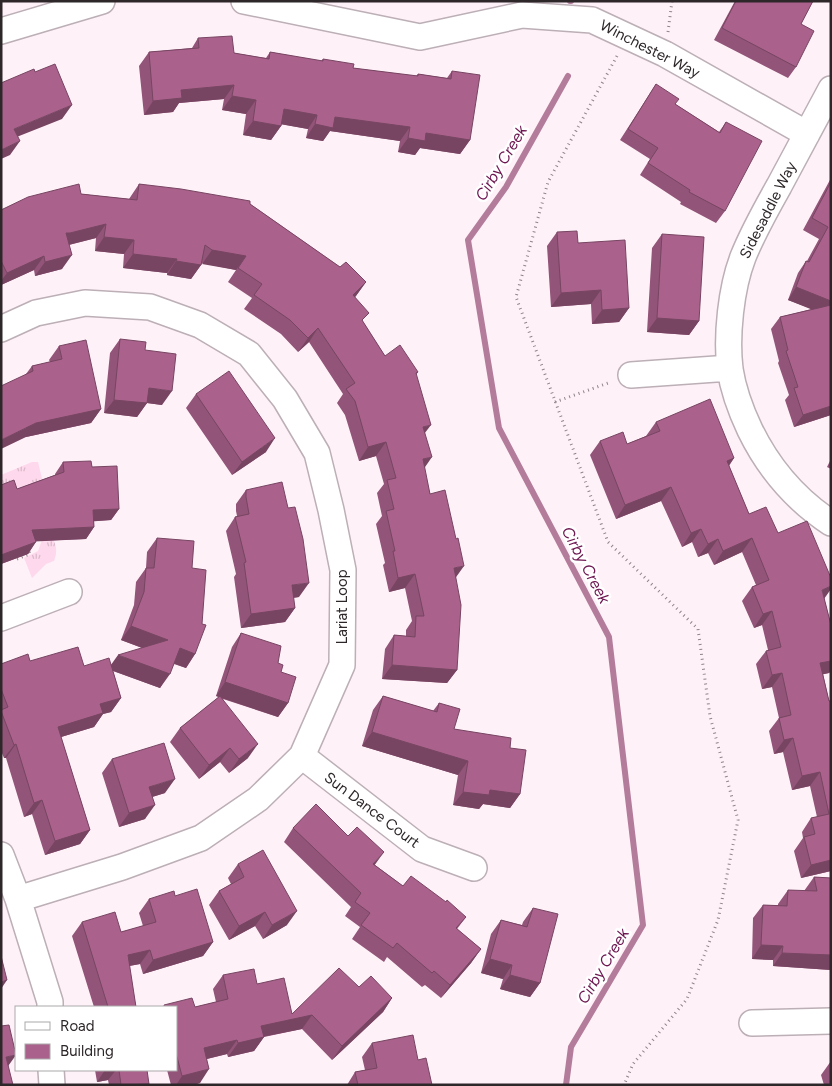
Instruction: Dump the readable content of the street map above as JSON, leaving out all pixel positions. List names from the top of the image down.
{
  "streets": {
    "street": [
      "Winchester Way",
      "Sidesaddle Way",
      "Lariat Loop",
      "Sun Dance Court"
    ]
  },
  "crossings": [
    ["Winchester Way", "Sidesaddle Way"],
    ["Lariat Loop", "Sun Dance Court"]
  ],
  "water": ["Cirby Creek"],
  "legend": ["Road", "Building"]
}
